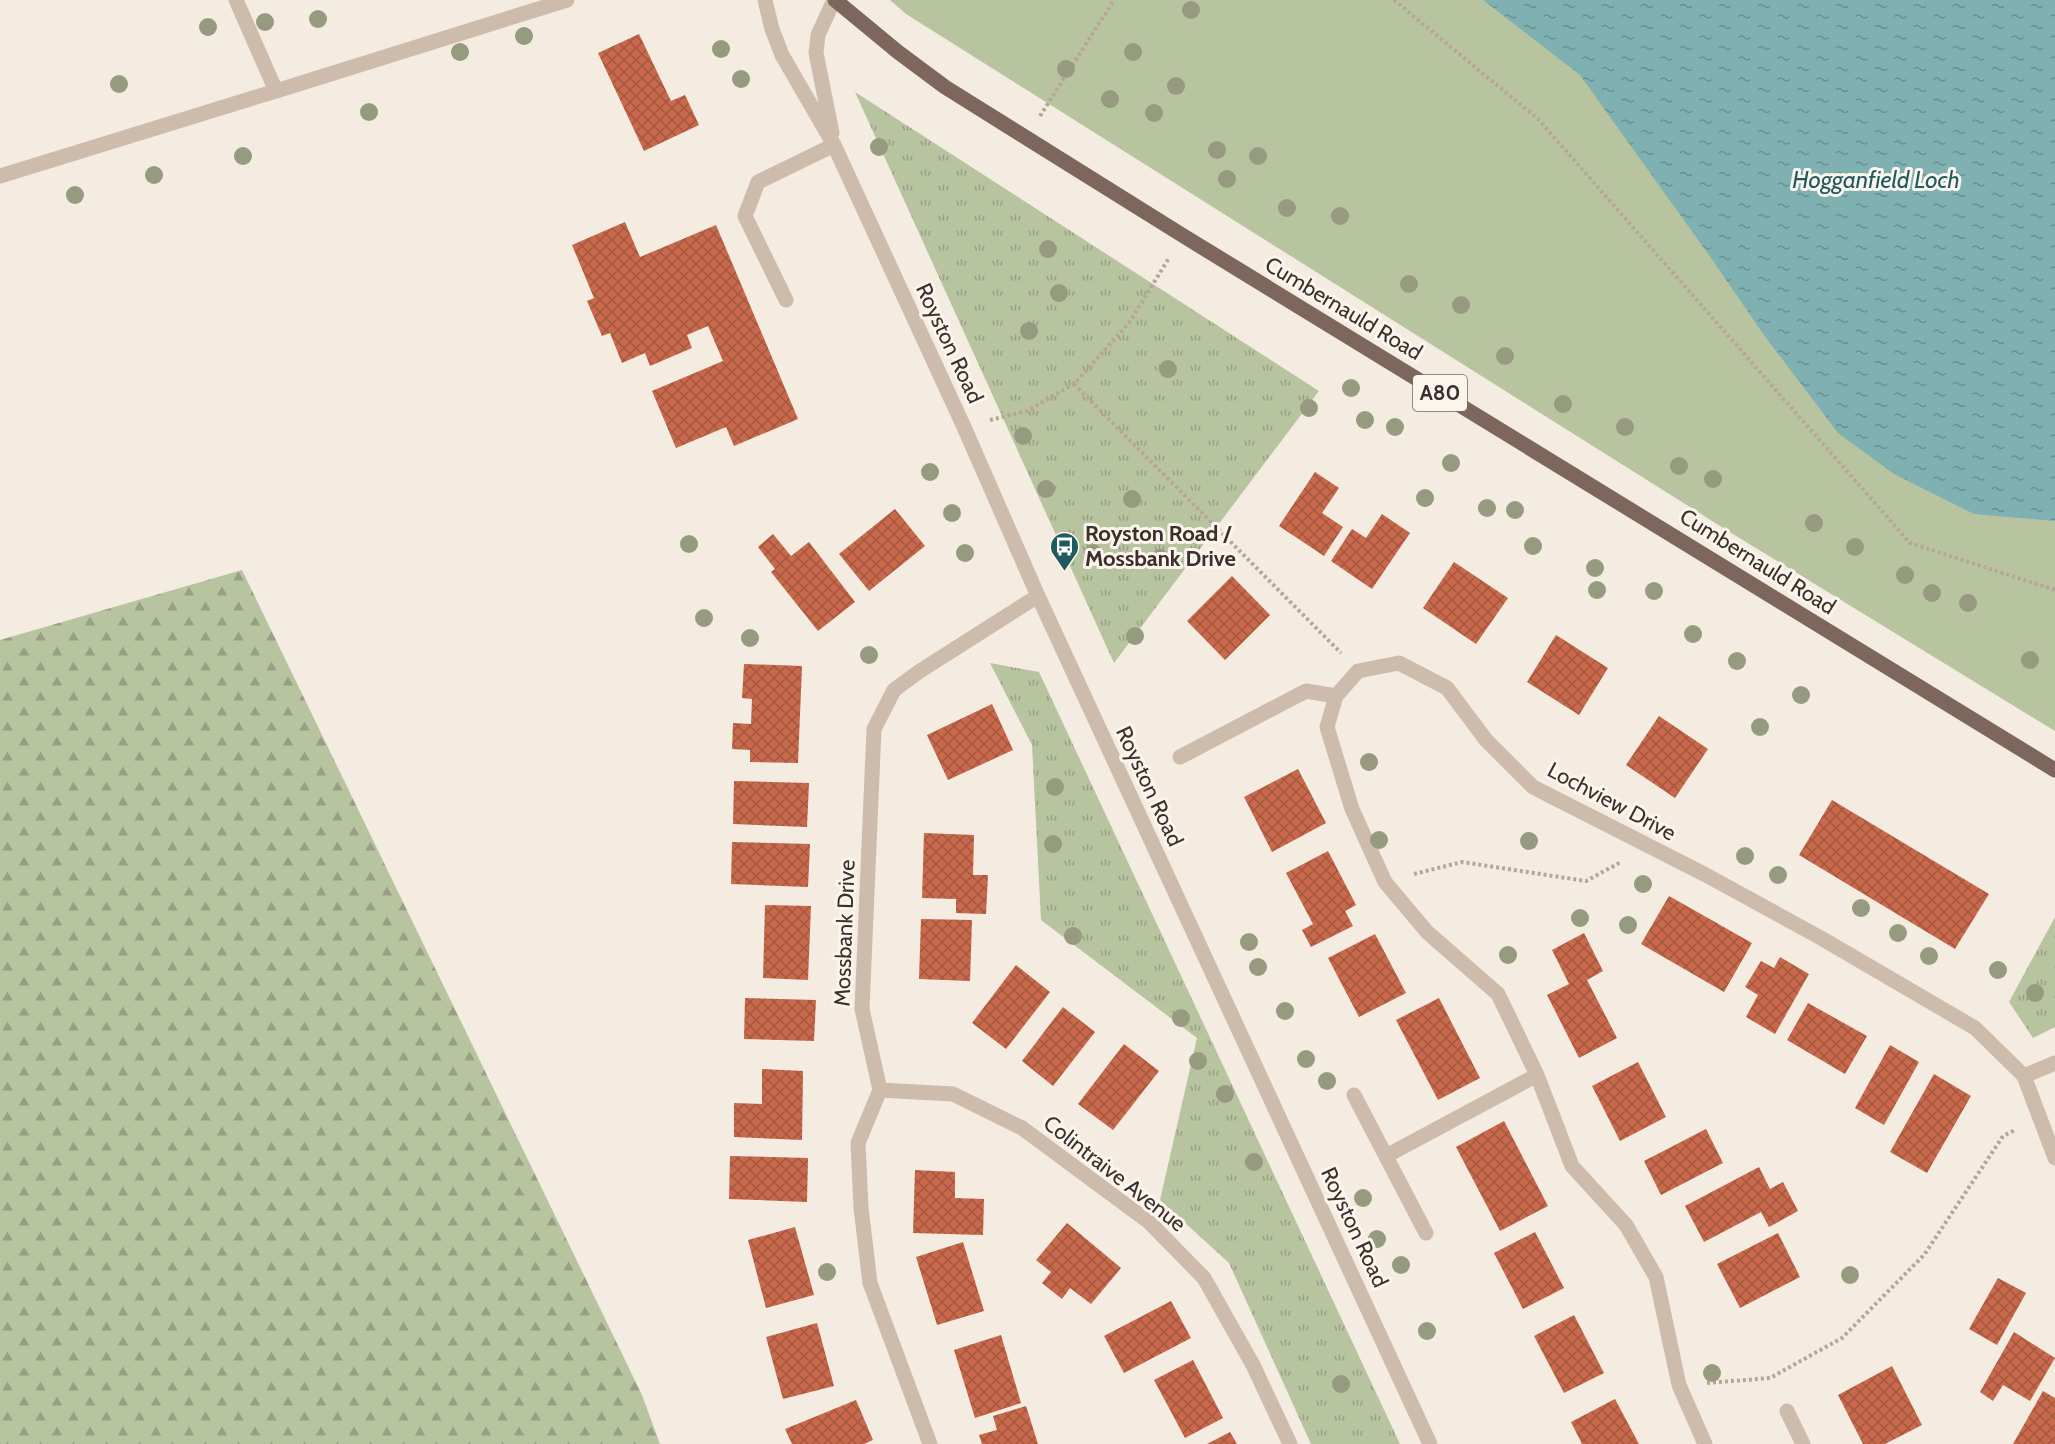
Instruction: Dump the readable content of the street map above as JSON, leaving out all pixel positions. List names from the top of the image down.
{
  "streets": {
    "main road": ["Cumbernauld Road", "A80"],
    "street": [
      "Royston Road",
      "Lochview Drive",
      "Mossbank Drive",
      "Colintraive Avenue"
    ]
  },
  "crossings": [
    ["Cumbernauld Road", "Royston Road"],
    ["Royston Road", "Mossbank Drive"],
    ["Mossbank Drive", "Colintraive Avenue"]
  ],
  "water": ["Hogganfield Loch"],
  "places": {
    "bus stop": ["Royston Road / Mossbank Drive"]
  }
}
